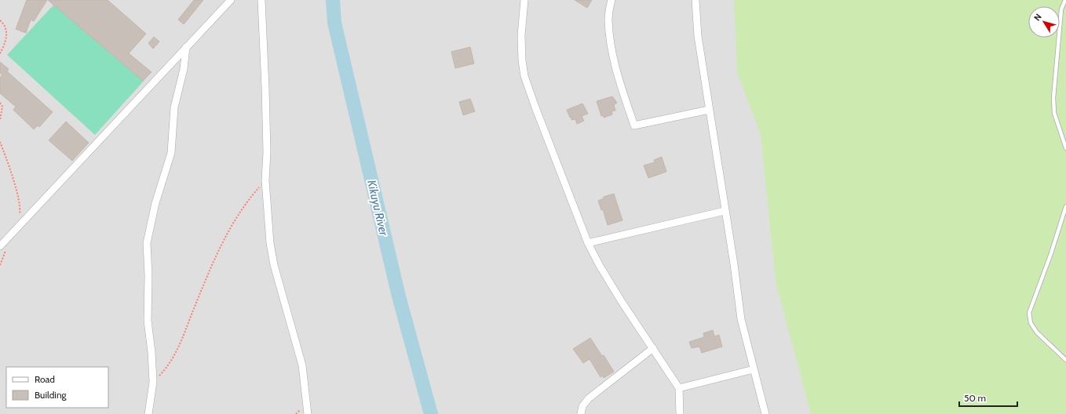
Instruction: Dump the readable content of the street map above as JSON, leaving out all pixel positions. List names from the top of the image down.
{
  "water": ["Kikuyu River"],
  "legend": ["Road", "Building"],
  "scale_bar": "50 m",
  "north": "top left"
}
